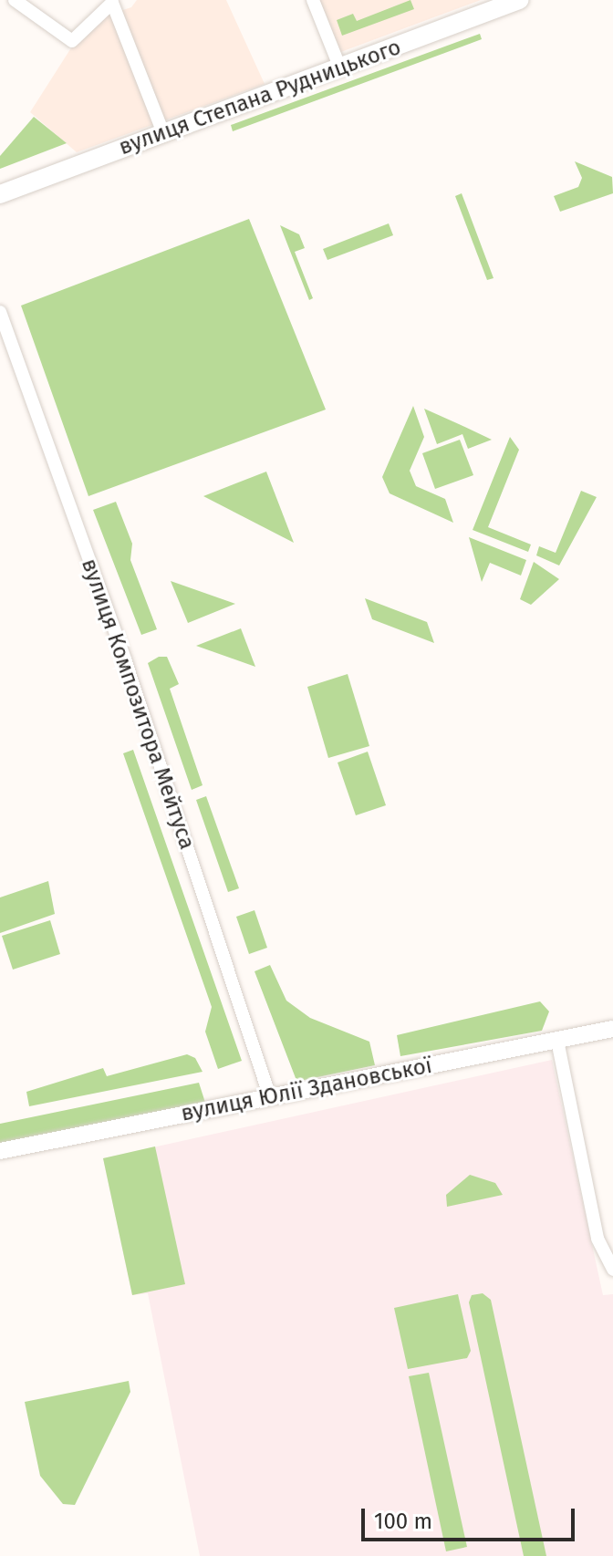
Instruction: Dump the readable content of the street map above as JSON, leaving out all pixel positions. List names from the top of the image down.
{
  "streets": {
    "main road": ["вулиця Степана Рудницького"],
    "street": ["вулиця Композитора Мейтуса", "вулиця Юлії Здановської"]
  },
  "crossings": [
    ["вулиця Композитора Мейтуса", "вулиця Юлії Здановської"]
  ],
  "scale_bar": "100 m"
}
